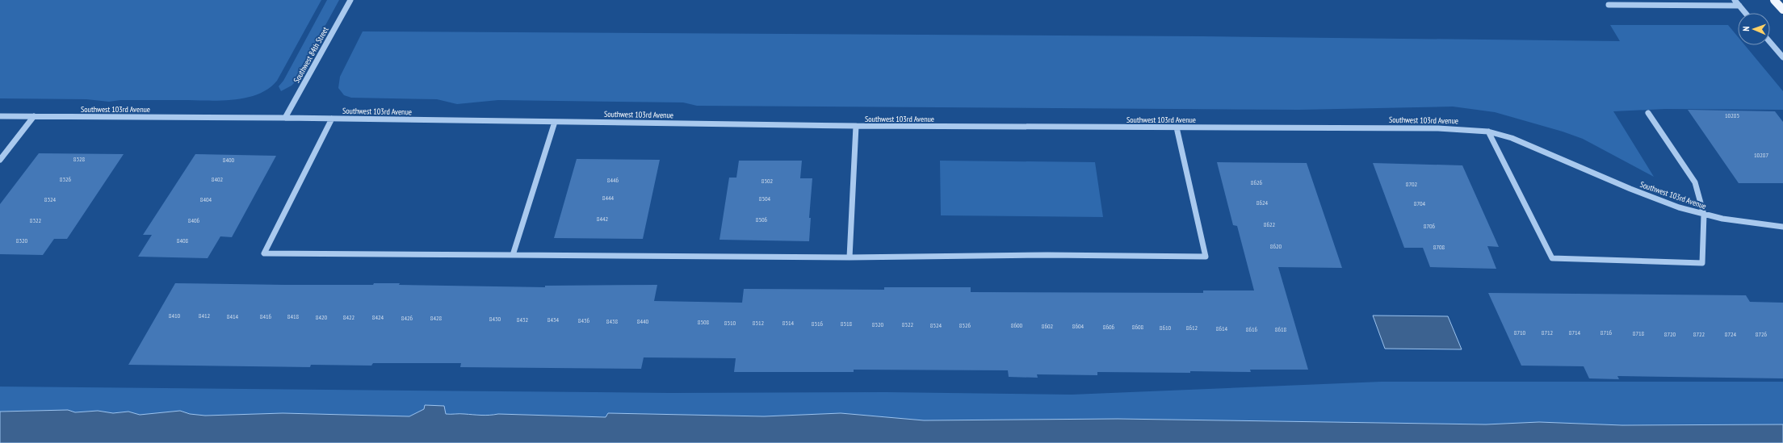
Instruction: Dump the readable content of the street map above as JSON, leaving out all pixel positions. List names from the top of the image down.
{
  "streets": {
    "street": ["Southwest 84th Street", "Southwest 103rd Avenue"]
  },
  "crossings": [
    ["Southwest 84th Street", "Southwest 103rd Avenue"]
  ],
  "house_numbers": [
    "10285",
    "10287",
    "8328",
    "8400",
    "8326",
    "8402",
    "8446",
    "8502",
    "8626",
    "8702",
    "8444",
    "8504",
    "8324",
    "8404",
    "8624",
    "8704",
    "8442",
    "8506",
    "8322",
    "8406",
    "8622",
    "8706",
    "8320",
    "8408",
    "8620",
    "8708",
    "8410",
    "8412",
    "8414",
    "8416",
    "8418",
    "8420",
    "8422",
    "8424",
    "8426",
    "8428",
    "8430",
    "8432",
    "8434",
    "8436",
    "8438",
    "8440",
    "8508",
    "8510",
    "8512",
    "8514",
    "8516",
    "8518",
    "8520",
    "8522",
    "8524",
    "8526",
    "8600",
    "8602",
    "8604",
    "8606",
    "8608",
    "8610",
    "8612",
    "8614",
    "8616",
    "8618",
    "8710",
    "8712",
    "8714",
    "8716",
    "8718",
    "8720",
    "8722",
    "8724",
    "8726"
  ],
  "north": "left"
}
